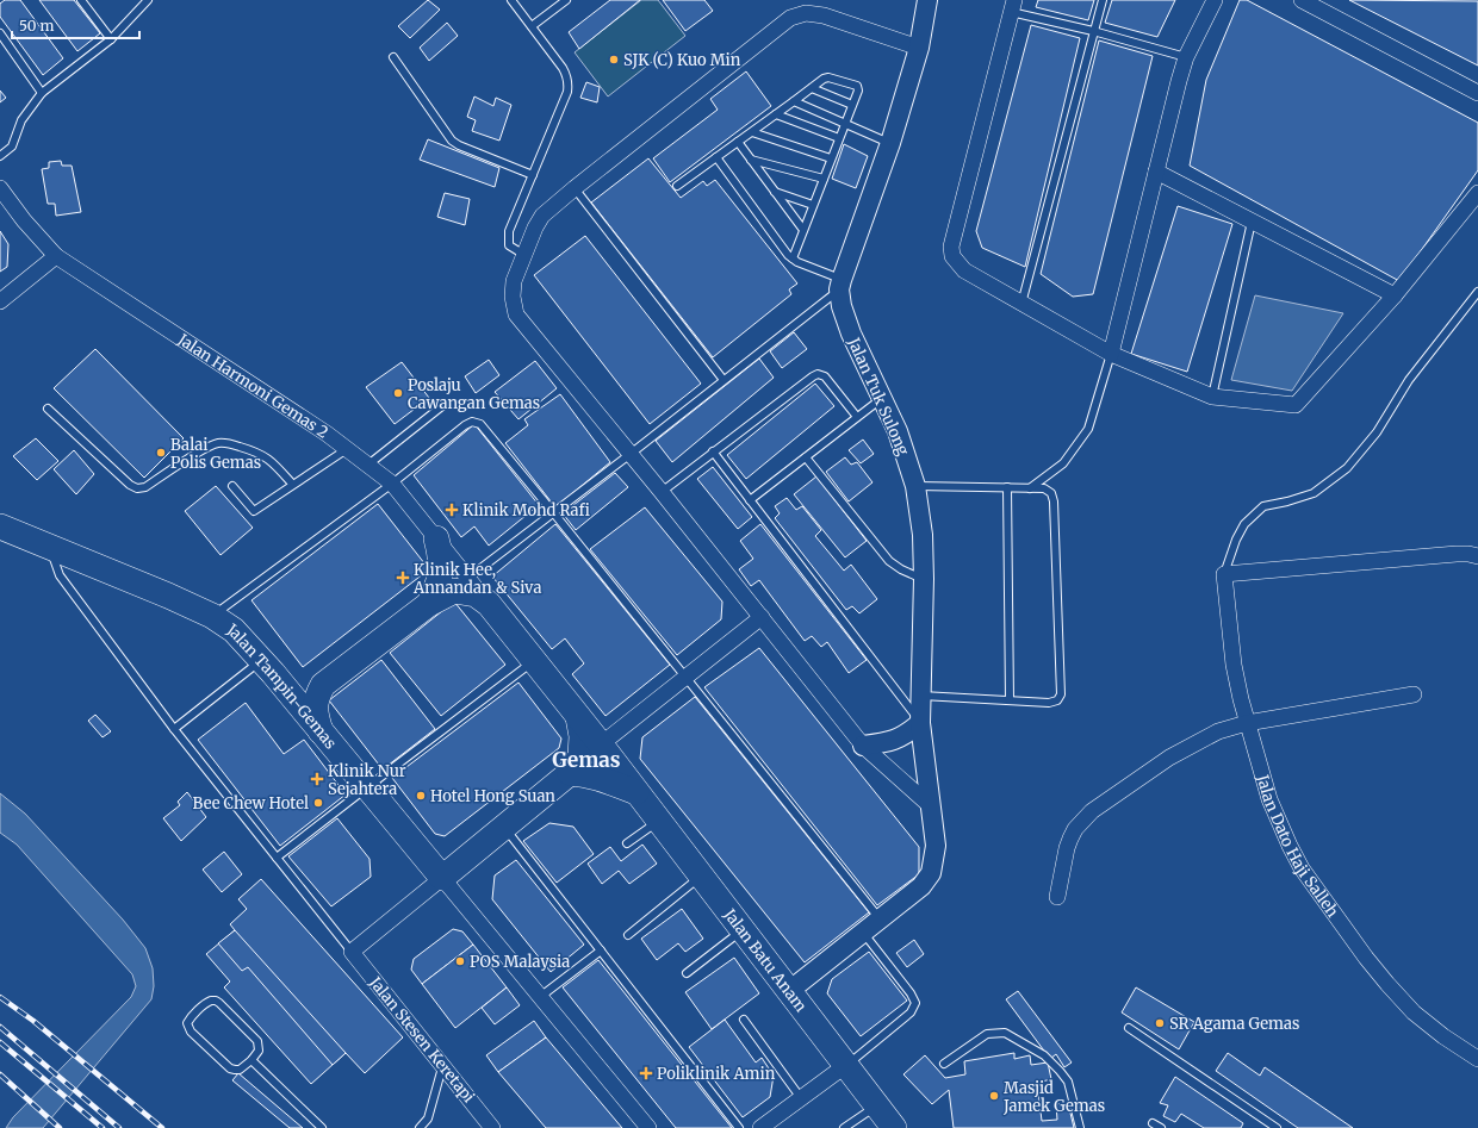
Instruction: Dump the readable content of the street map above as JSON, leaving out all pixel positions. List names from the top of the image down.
{
  "streets": {
    "highway": ["Jalan Tampin-Gemas", "Jalan Batu Anam"],
    "street": [
      "Jalan Harmoni Gemas 2",
      "Jalan Tuk Sulong",
      "Jalan Dato Haji Salleh",
      "Jalan Stesen Keretapi"
    ]
  },
  "crossings": [
    ["Jalan Tuk Sulong", "Jalan Batu Anam"]
  ],
  "districts": ["Gemas"],
  "places": {
    "other": [
      "SJK (C) Kuo Min",
      "Poslaju Cawangan Gemas",
      "Balai Polis Gemas",
      "Hotel Hong Suan",
      "Bee Chew Hotel",
      "POS Malaysia",
      "SR Agama Gemas",
      "Masjid Jamek Gemas"
    ],
    "health": [
      "Klinik Mohd Rafi",
      "Klinik Hee, Annandan & Siva",
      "Klinik Nur Sejahtera",
      "Poliklinik Amin"
    ]
  },
  "scale_bar": "50 m"
}
